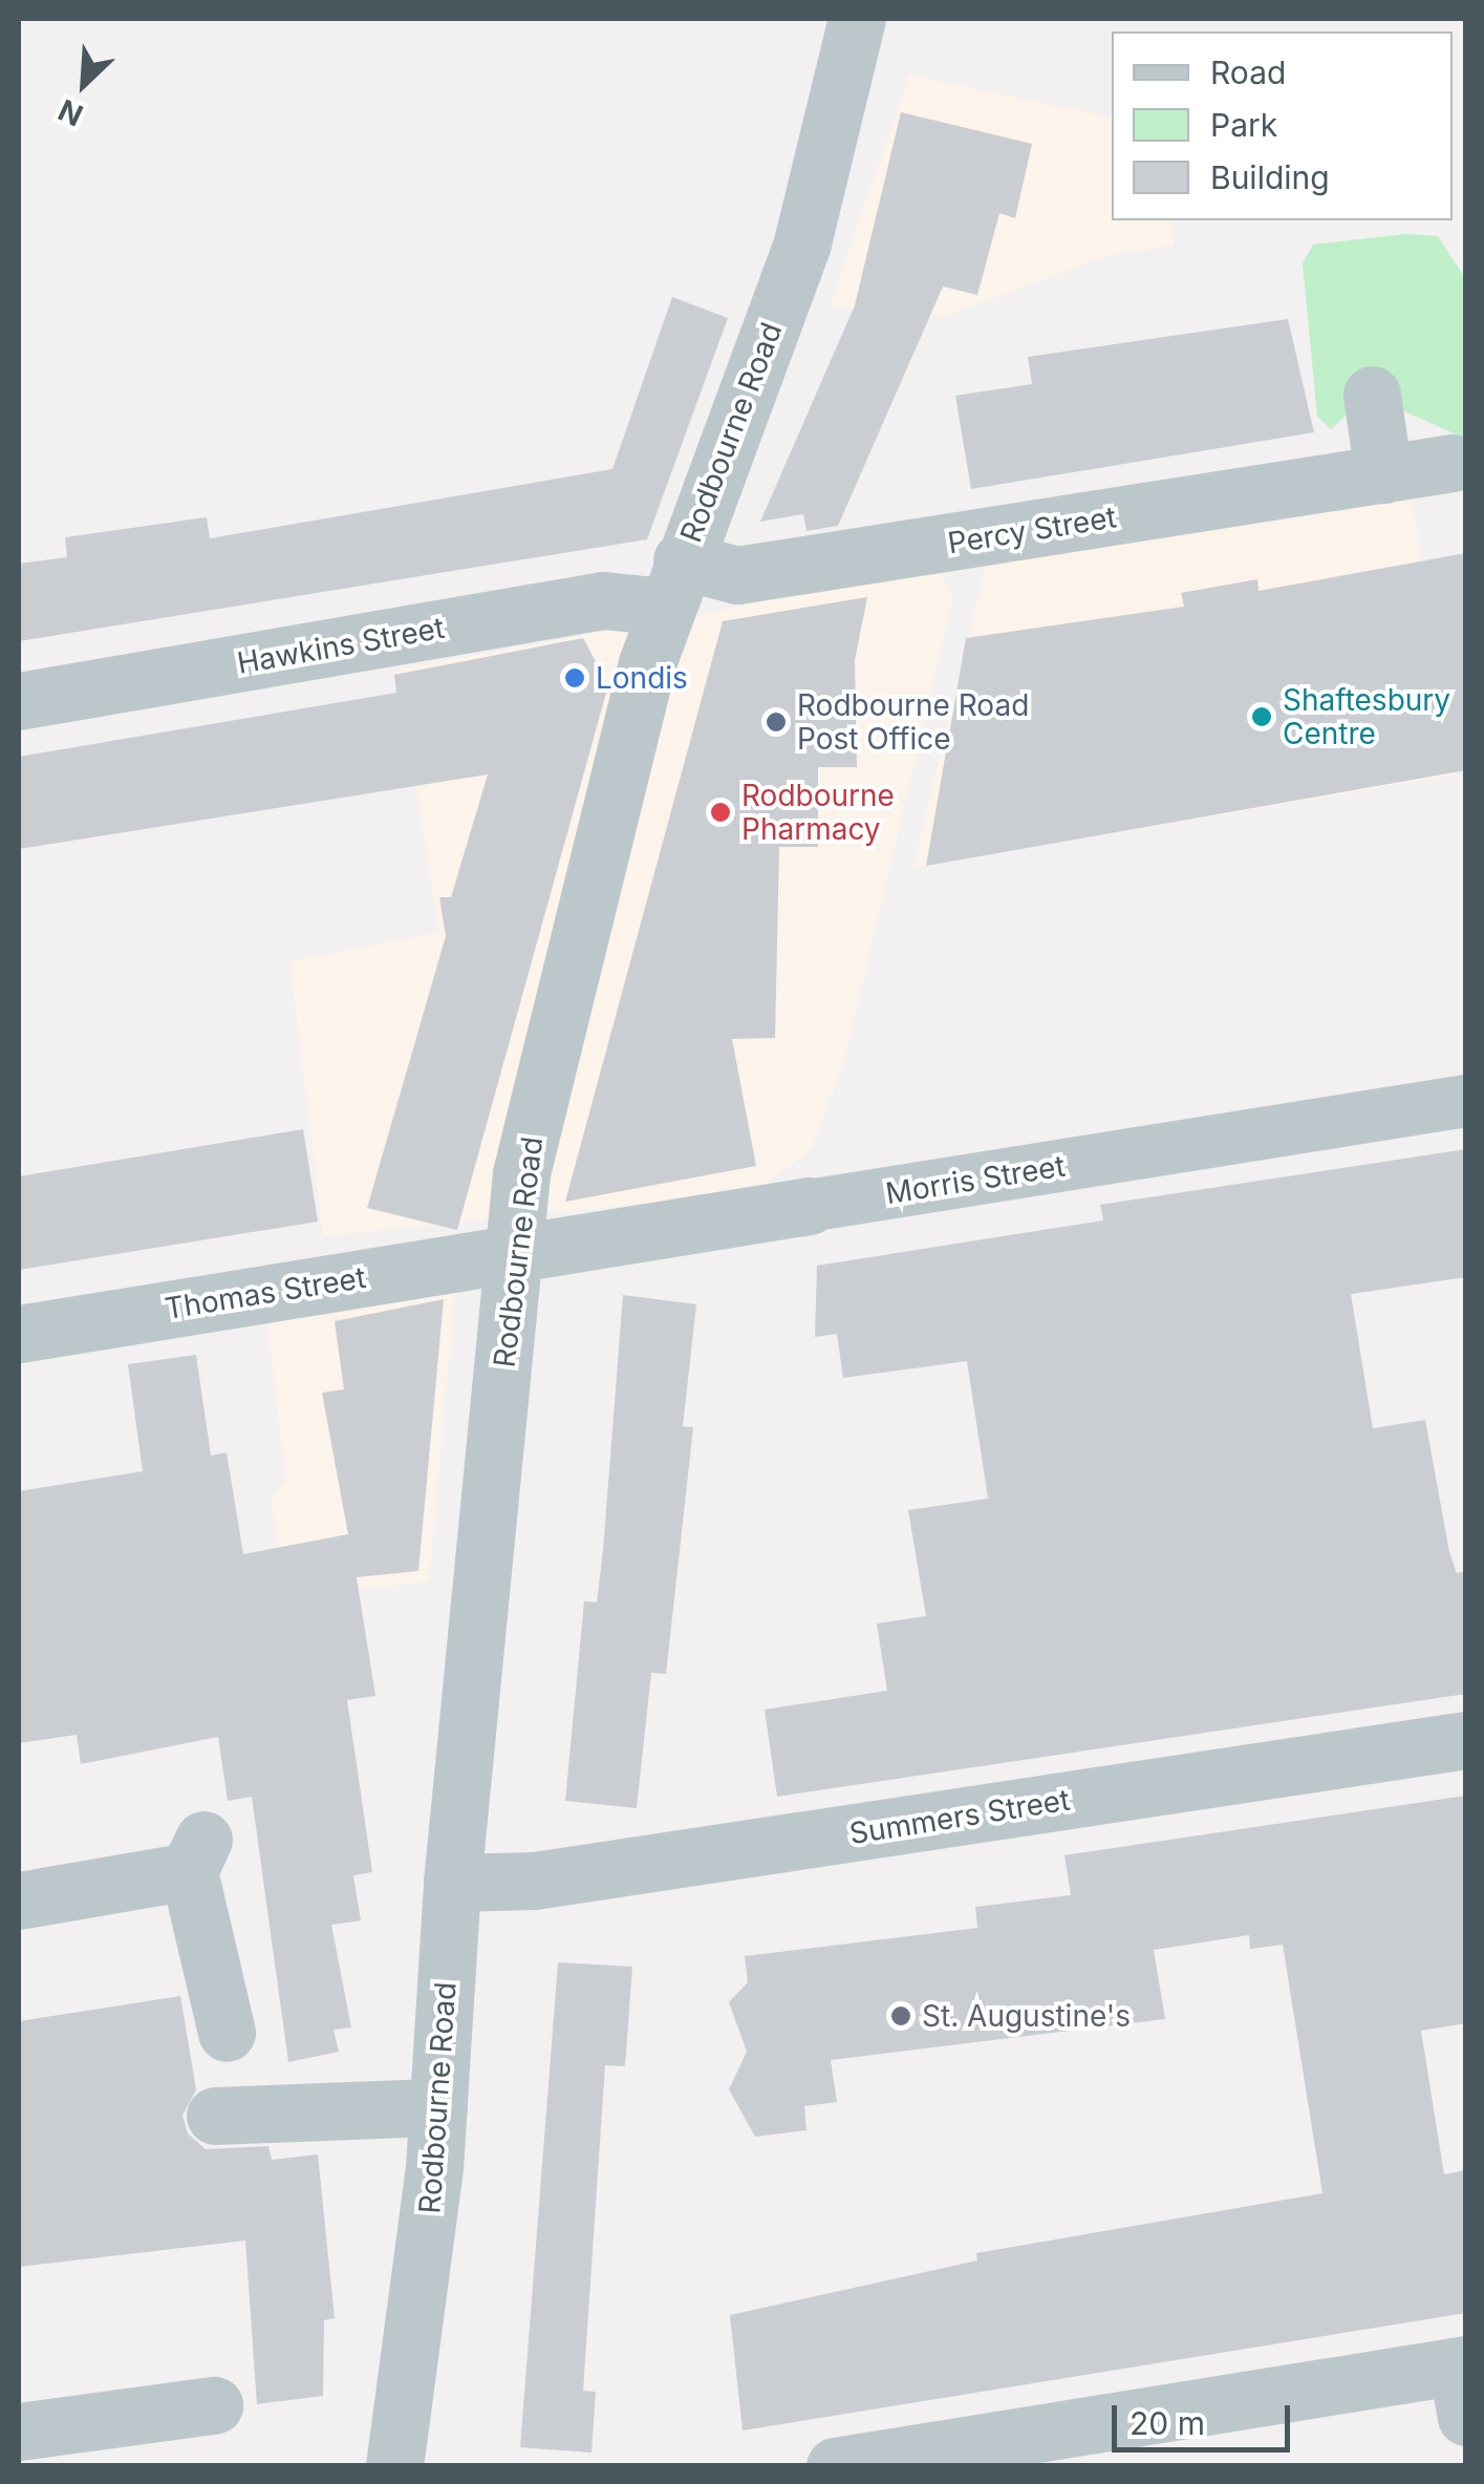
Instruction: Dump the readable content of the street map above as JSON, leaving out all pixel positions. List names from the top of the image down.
{
  "streets": {
    "street": [
      "Rodbourne Road",
      "Percy Street",
      "Hawkins Street",
      "Morris Street",
      "Thomas Street",
      "Summers Street"
    ]
  },
  "crossings": [
    ["Rodbourne Road", "Percy Street"],
    ["Rodbourne Road", "Hawkins Street"],
    ["Rodbourne Road", "Morris Street"],
    ["Rodbourne Road", "Thomas Street"],
    ["Rodbourne Road", "Summers Street"],
    ["Percy Street", "Hawkins Street"],
    ["Morris Street", "Thomas Street"]
  ],
  "places": [
    "Londis",
    "Shaftesbury Centre",
    "Rodbourne Road Post Office",
    "Rodbourne Pharmacy",
    "St. Augustine's"
  ],
  "legend": ["Road", "Park", "Building"],
  "scale_bar": "20 m",
  "north": "bottom left"
}
